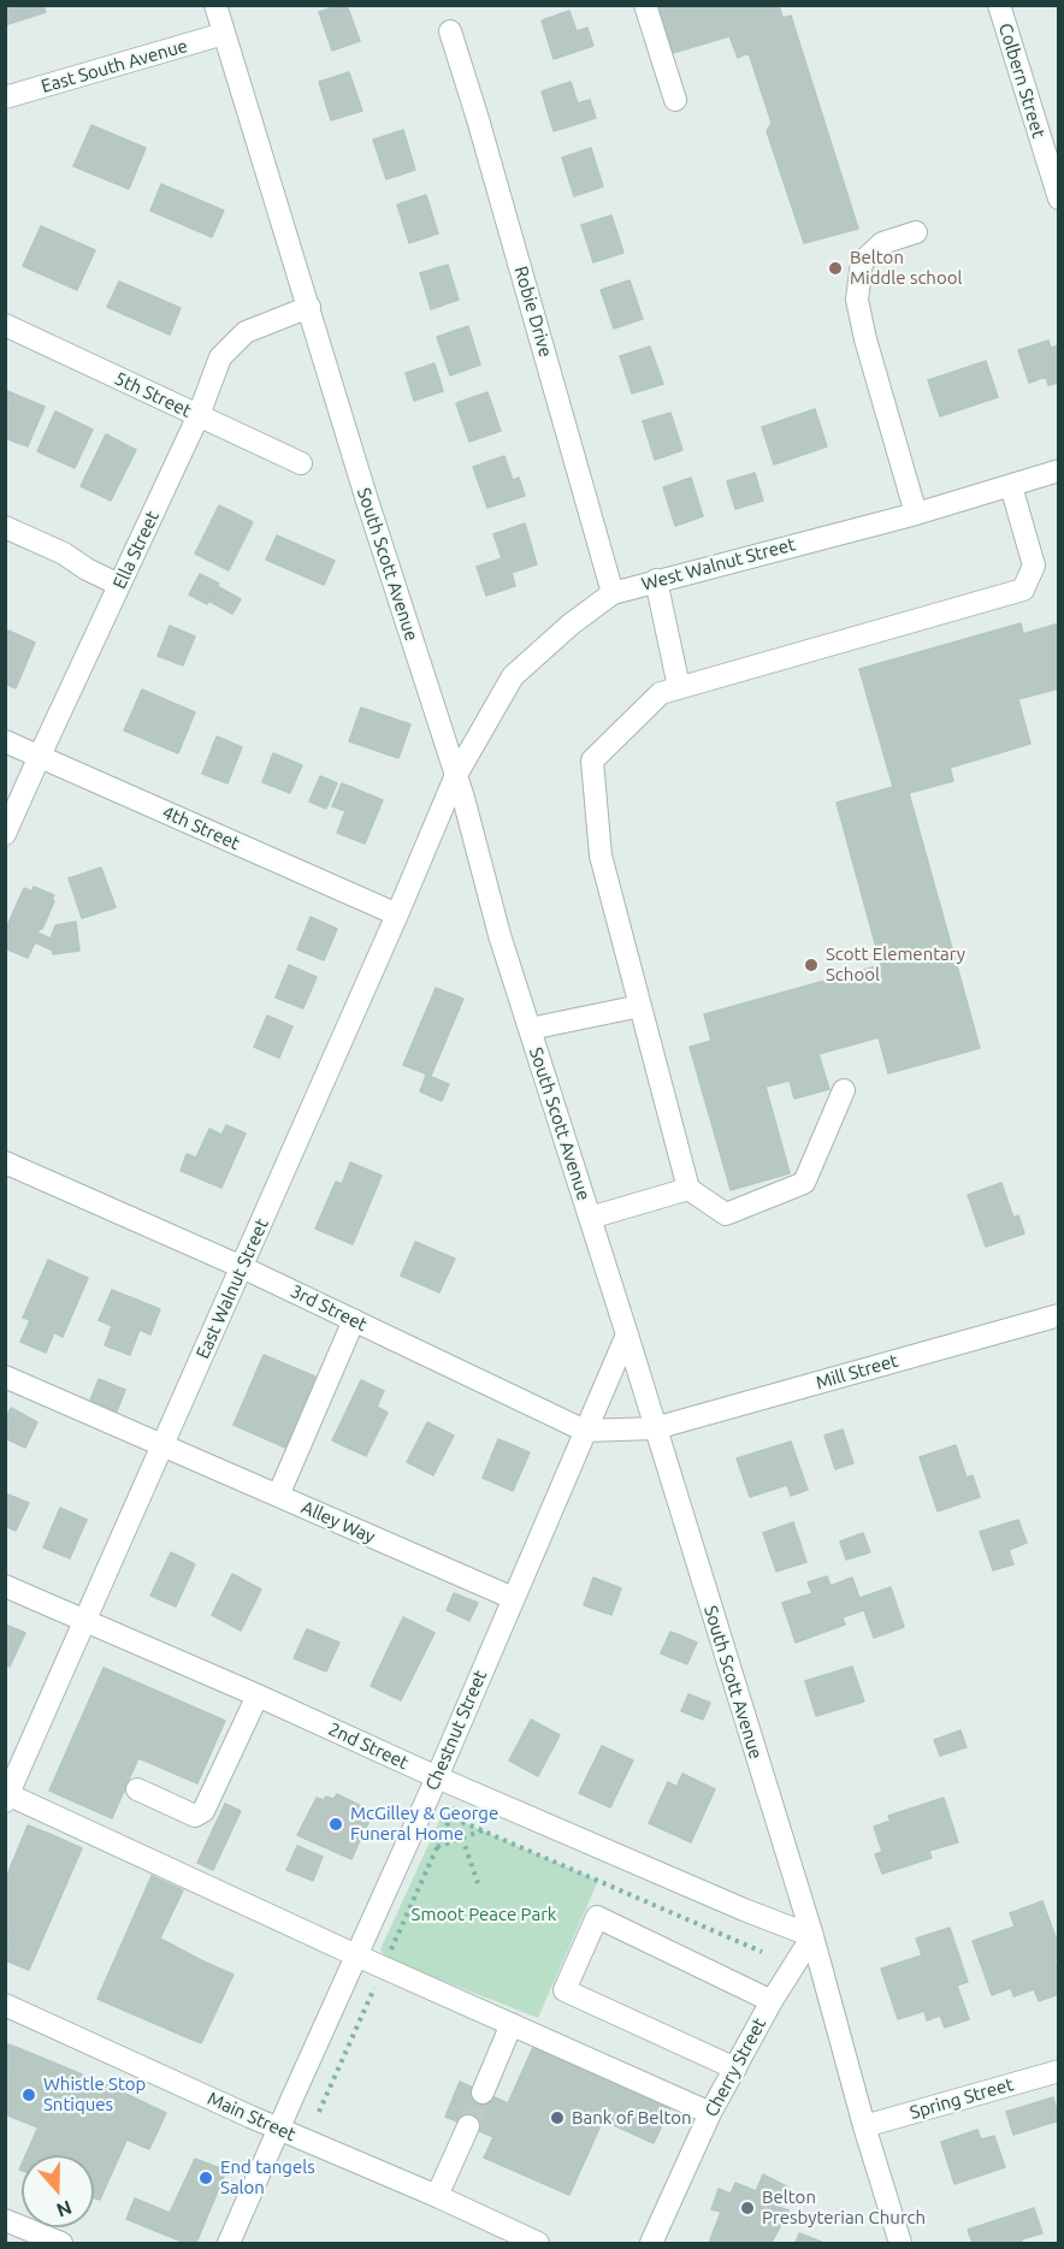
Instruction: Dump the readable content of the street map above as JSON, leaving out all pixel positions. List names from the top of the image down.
{
  "streets": {
    "street": [
      "East South Avenue",
      "Colbern Street",
      "Robie Drive",
      "5th Street",
      "Ella Street",
      "South Scott Avenue",
      "West Walnut Street",
      "4th Street",
      "East Walnut Street",
      "3rd Street",
      "Mill Street",
      "Alley Way",
      "Chestnut Street",
      "2nd Street",
      "Cherry Street",
      "Spring Street",
      "Main Street"
    ]
  },
  "crossings": [
    ["East South Avenue", "South Scott Avenue"],
    ["Robie Drive", "West Walnut Street"],
    ["5th Street", "Ella Street"],
    ["Ella Street", "South Scott Avenue"],
    ["Ella Street", "4th Street"],
    ["South Scott Avenue", "West Walnut Street"],
    ["South Scott Avenue", "East Walnut Street"],
    ["South Scott Avenue", "3rd Street"],
    ["South Scott Avenue", "Mill Street"],
    ["South Scott Avenue", "Chestnut Street"],
    ["South Scott Avenue", "2nd Street"],
    ["South Scott Avenue", "Cherry Street"],
    ["South Scott Avenue", "Spring Street"],
    ["West Walnut Street", "East Walnut Street"],
    ["4th Street", "East Walnut Street"],
    ["East Walnut Street", "3rd Street"],
    ["East Walnut Street", "Alley Way"],
    ["East Walnut Street", "2nd Street"],
    ["3rd Street", "Mill Street"],
    ["3rd Street", "Chestnut Street"],
    ["Alley Way", "Chestnut Street"],
    ["Chestnut Street", "2nd Street"],
    ["Chestnut Street", "Main Street"],
    ["2nd Street", "Cherry Street"]
  ],
  "parks": ["Smoot Peace Park"],
  "places": [
    "Belton Middle school",
    "Scott Elementary School",
    "McGilley & George Funeral Home",
    "Whistle Stop Sntiques",
    "Bank of Belton",
    "End tangels Salon",
    "Belton Presbyterian Church"
  ],
  "north": "bottom"
}
